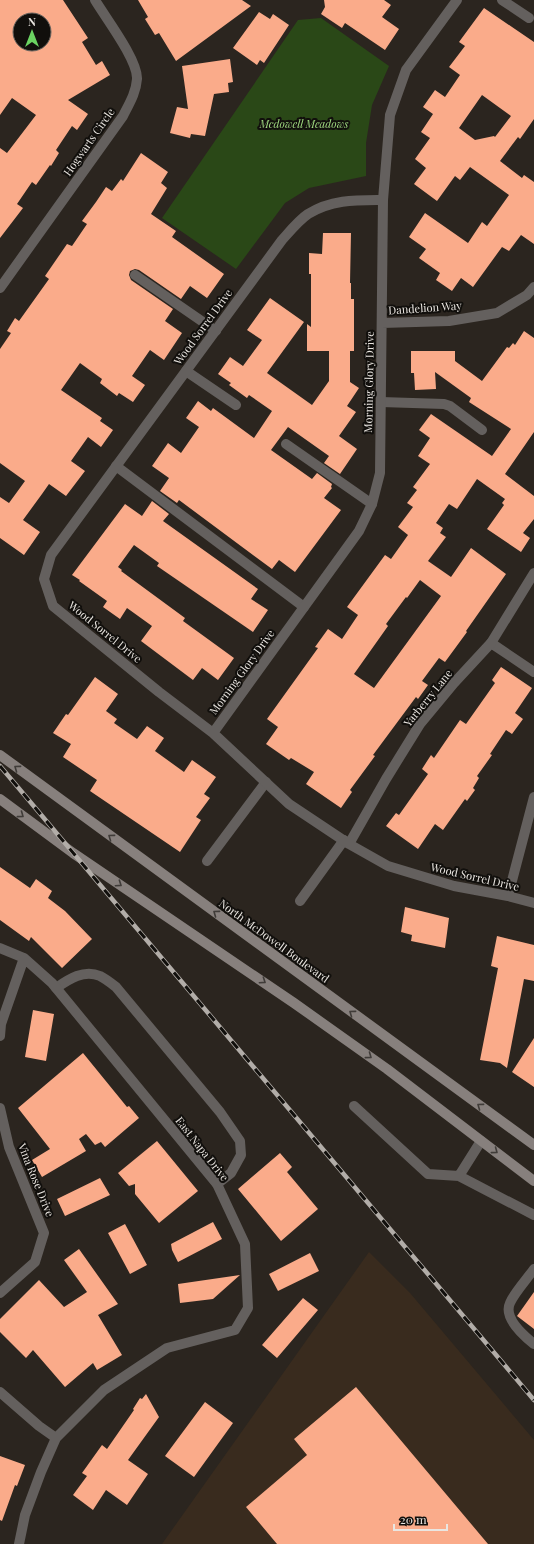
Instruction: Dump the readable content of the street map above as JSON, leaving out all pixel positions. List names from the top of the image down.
{
  "streets": {
    "main road": ["North McDowell Boulevard"],
    "street": [
      "Hogwarts Circle",
      "Dandelion Way",
      "Wood Sorrel Drive",
      "Morning Glory Drive",
      "Yarberry Lane",
      "East Napa Drive",
      "Vina Rose Drive"
    ]
  },
  "crossings": [
    ["Dandelion Way", "Morning Glory Drive"],
    ["Wood Sorrel Drive", "Morning Glory Drive"],
    ["Wood Sorrel Drive", "Yarberry Lane"]
  ],
  "parks": ["Mcdowell Meadows"],
  "scale_bar": "20 m",
  "north": "top"
}
